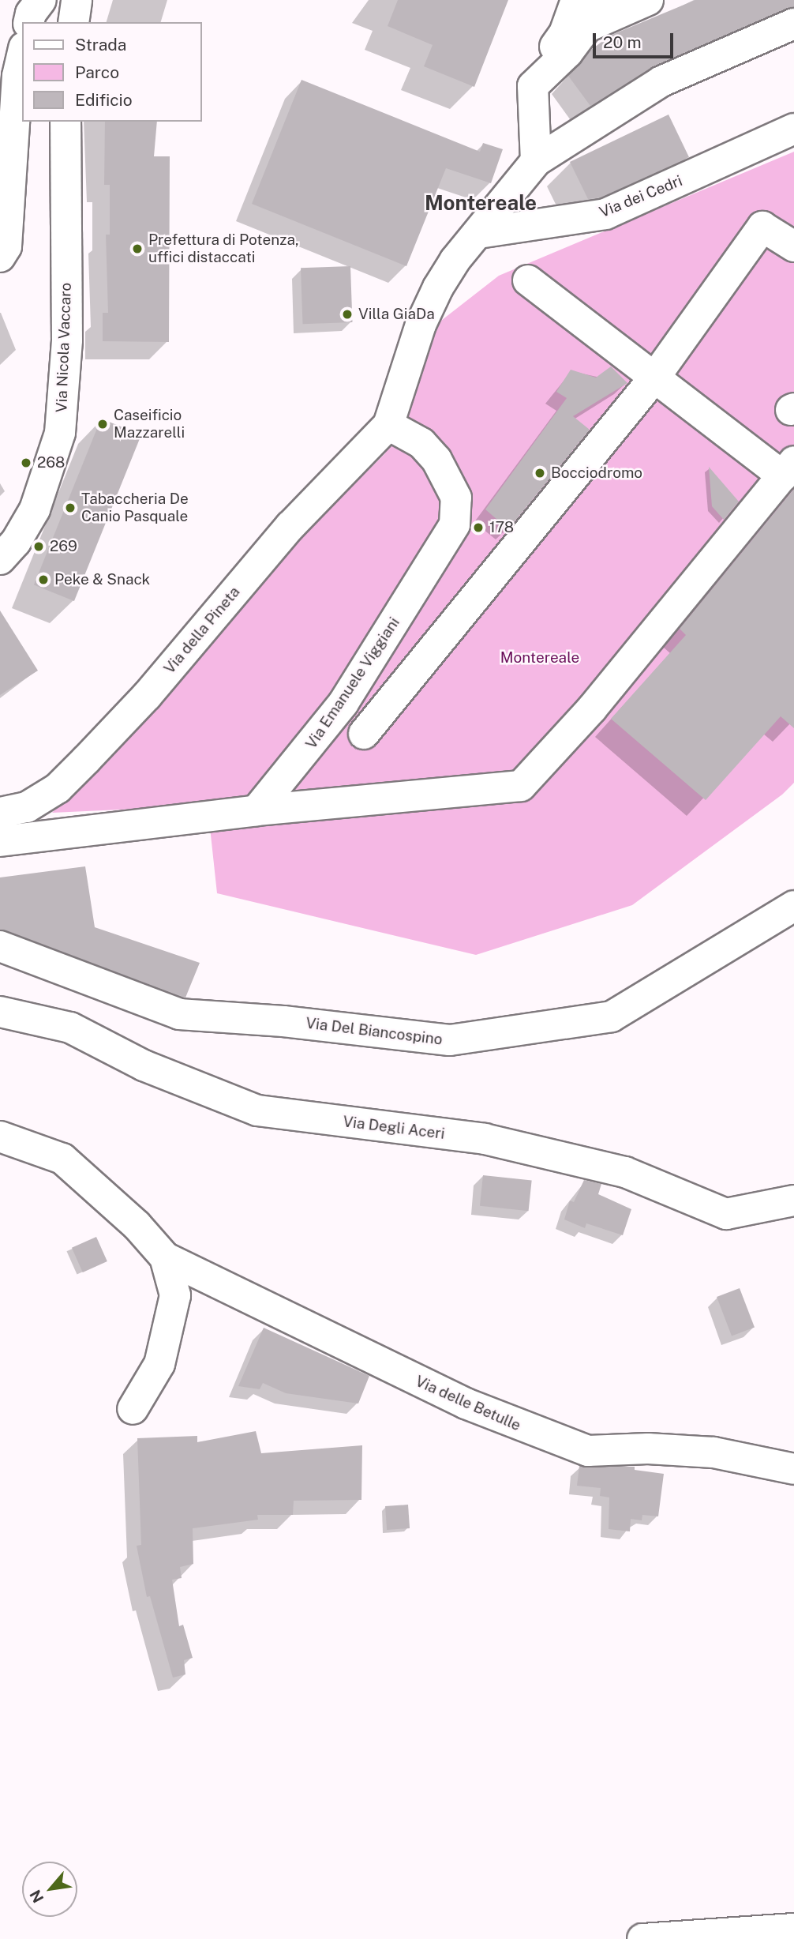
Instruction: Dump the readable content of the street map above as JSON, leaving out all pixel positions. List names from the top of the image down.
{
  "streets": {
    "street": [
      "Via dei Cedri",
      "Via Nicola Vaccaro",
      "Via della Pineta",
      "Via Emanuele Viggiani",
      "Via Del Biancospino",
      "Via Degli Aceri",
      "Via delle Betulle"
    ]
  },
  "crossings": [
    ["Via della Pineta", "Via Emanuele Viggiani"]
  ],
  "districts": ["Montereale"],
  "parks": ["Montereale"],
  "places": [
    "Prefettura di Potenza, uffici distaccati",
    "Villa GiaDa",
    "Caseificio Mazzarelli",
    "268",
    "Bocciodromo",
    "Tabaccheria De Canio Pasquale",
    "178",
    "269",
    "Peke & Snack"
  ],
  "legend": ["Strada", "Parco", "Edificio"],
  "scale_bar": "20 m",
  "north": "bottom left"
}
